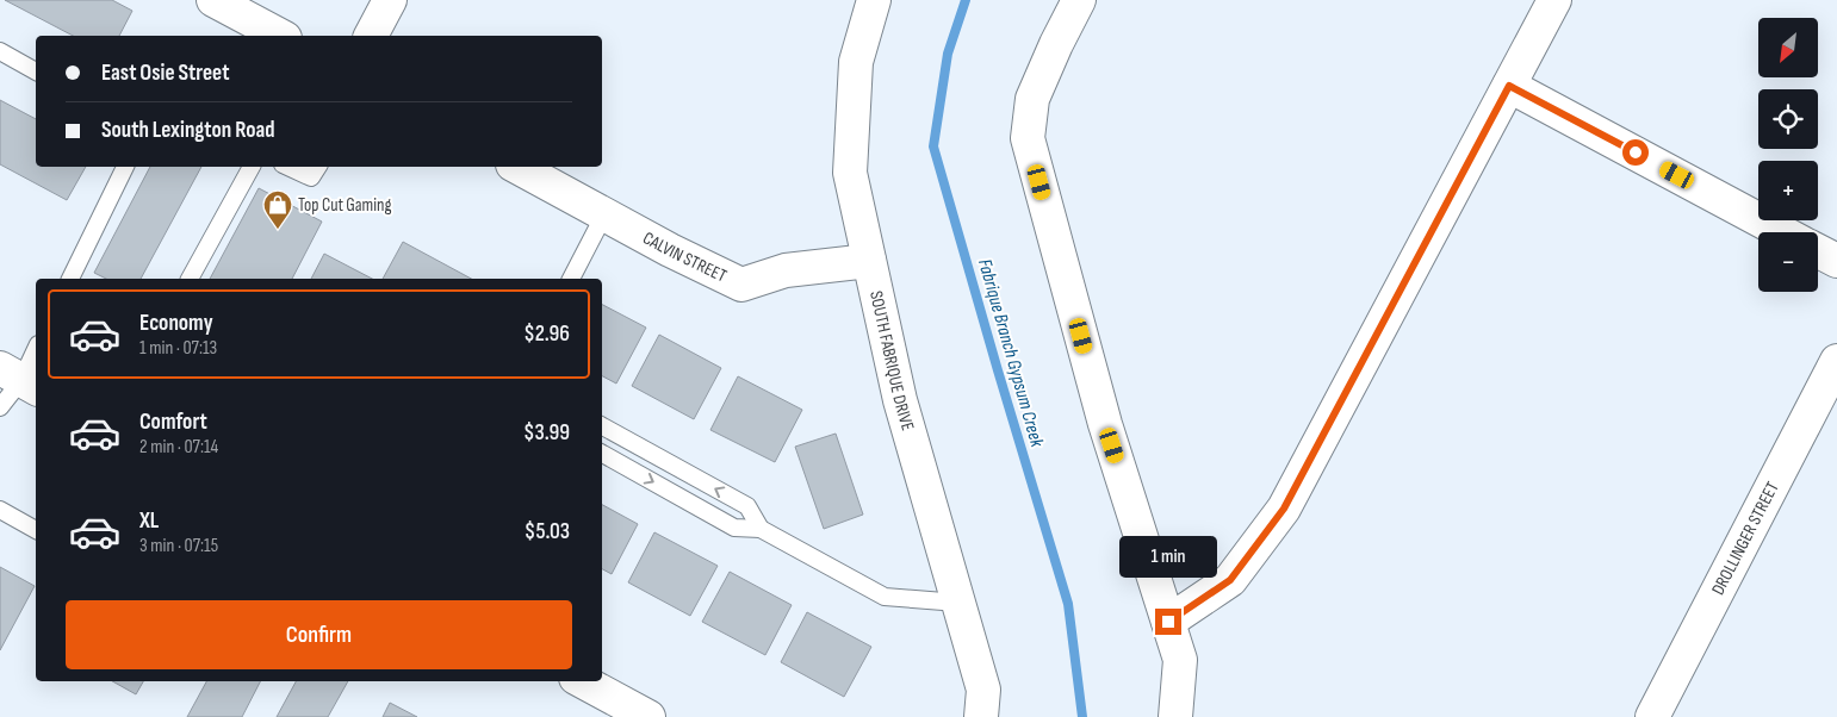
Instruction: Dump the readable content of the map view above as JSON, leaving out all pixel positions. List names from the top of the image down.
{
  "streets": {
    "street": ["CALVIN STREET", "SOUTH FABRIQUE DRIVE", "DROLLINGER STREET"]
  },
  "crossings": [
    ["CALVIN STREET", "SOUTH FABRIQUE DRIVE"]
  ],
  "water": ["Fabrique Branch Gypsum Creek"],
  "places": {
    "shop": ["Top Cut Gaming"]
  },
  "north": "bottom left",
  "page": {
    "map_buttons": ["+", "−"],
    "banner": ["East Osie Street", "South Lexington Road"],
    "list": [
      {
        "name": "Economy",
        "note": "1 min · 07:13",
        "value": "$2.96"
      },
      {
        "name": "Comfort",
        "note": "2 min · 07:14",
        "value": "$3.99"
      },
      {
        "name": "XL",
        "note": "3 min · 07:15",
        "value": "$5.03"
      }
    ],
    "bubble": "1 min",
    "buttons": "Confirm"
  }
}
